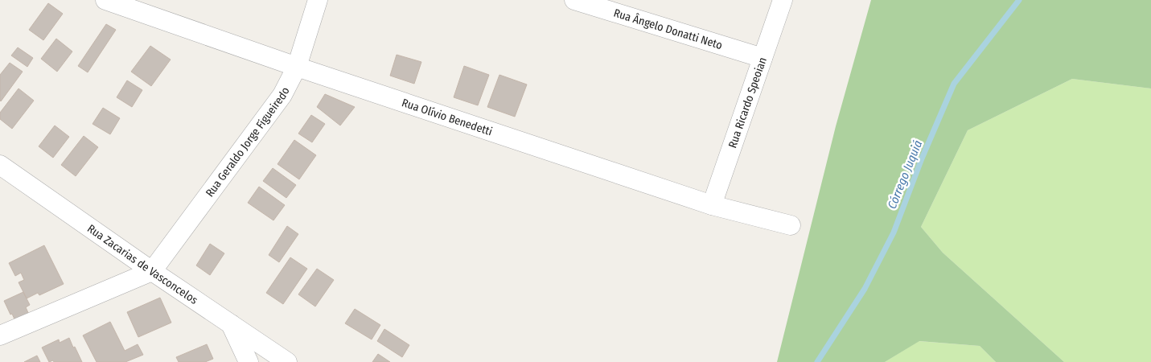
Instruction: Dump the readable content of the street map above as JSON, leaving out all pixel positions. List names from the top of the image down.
{
  "streets": {
    "street": [
      "Rua Ângelo Donatti Neto",
      "Rua Ricardo Speoian",
      "Rua Olívio Benedetti",
      "Rua Geraldo Jorge Figueiredo",
      "Rua Zacarias de Vasconcelos"
    ]
  },
  "crossings": [
    ["Rua Ângelo Donatti Neto", "Rua Ricardo Speoian"],
    ["Rua Ricardo Speoian", "Rua Olívio Benedetti"],
    ["Rua Olívio Benedetti", "Rua Geraldo Jorge Figueiredo"],
    ["Rua Geraldo Jorge Figueiredo", "Rua Zacarias de Vasconcelos"]
  ],
  "water": ["Córrego Juquiá"]
}
